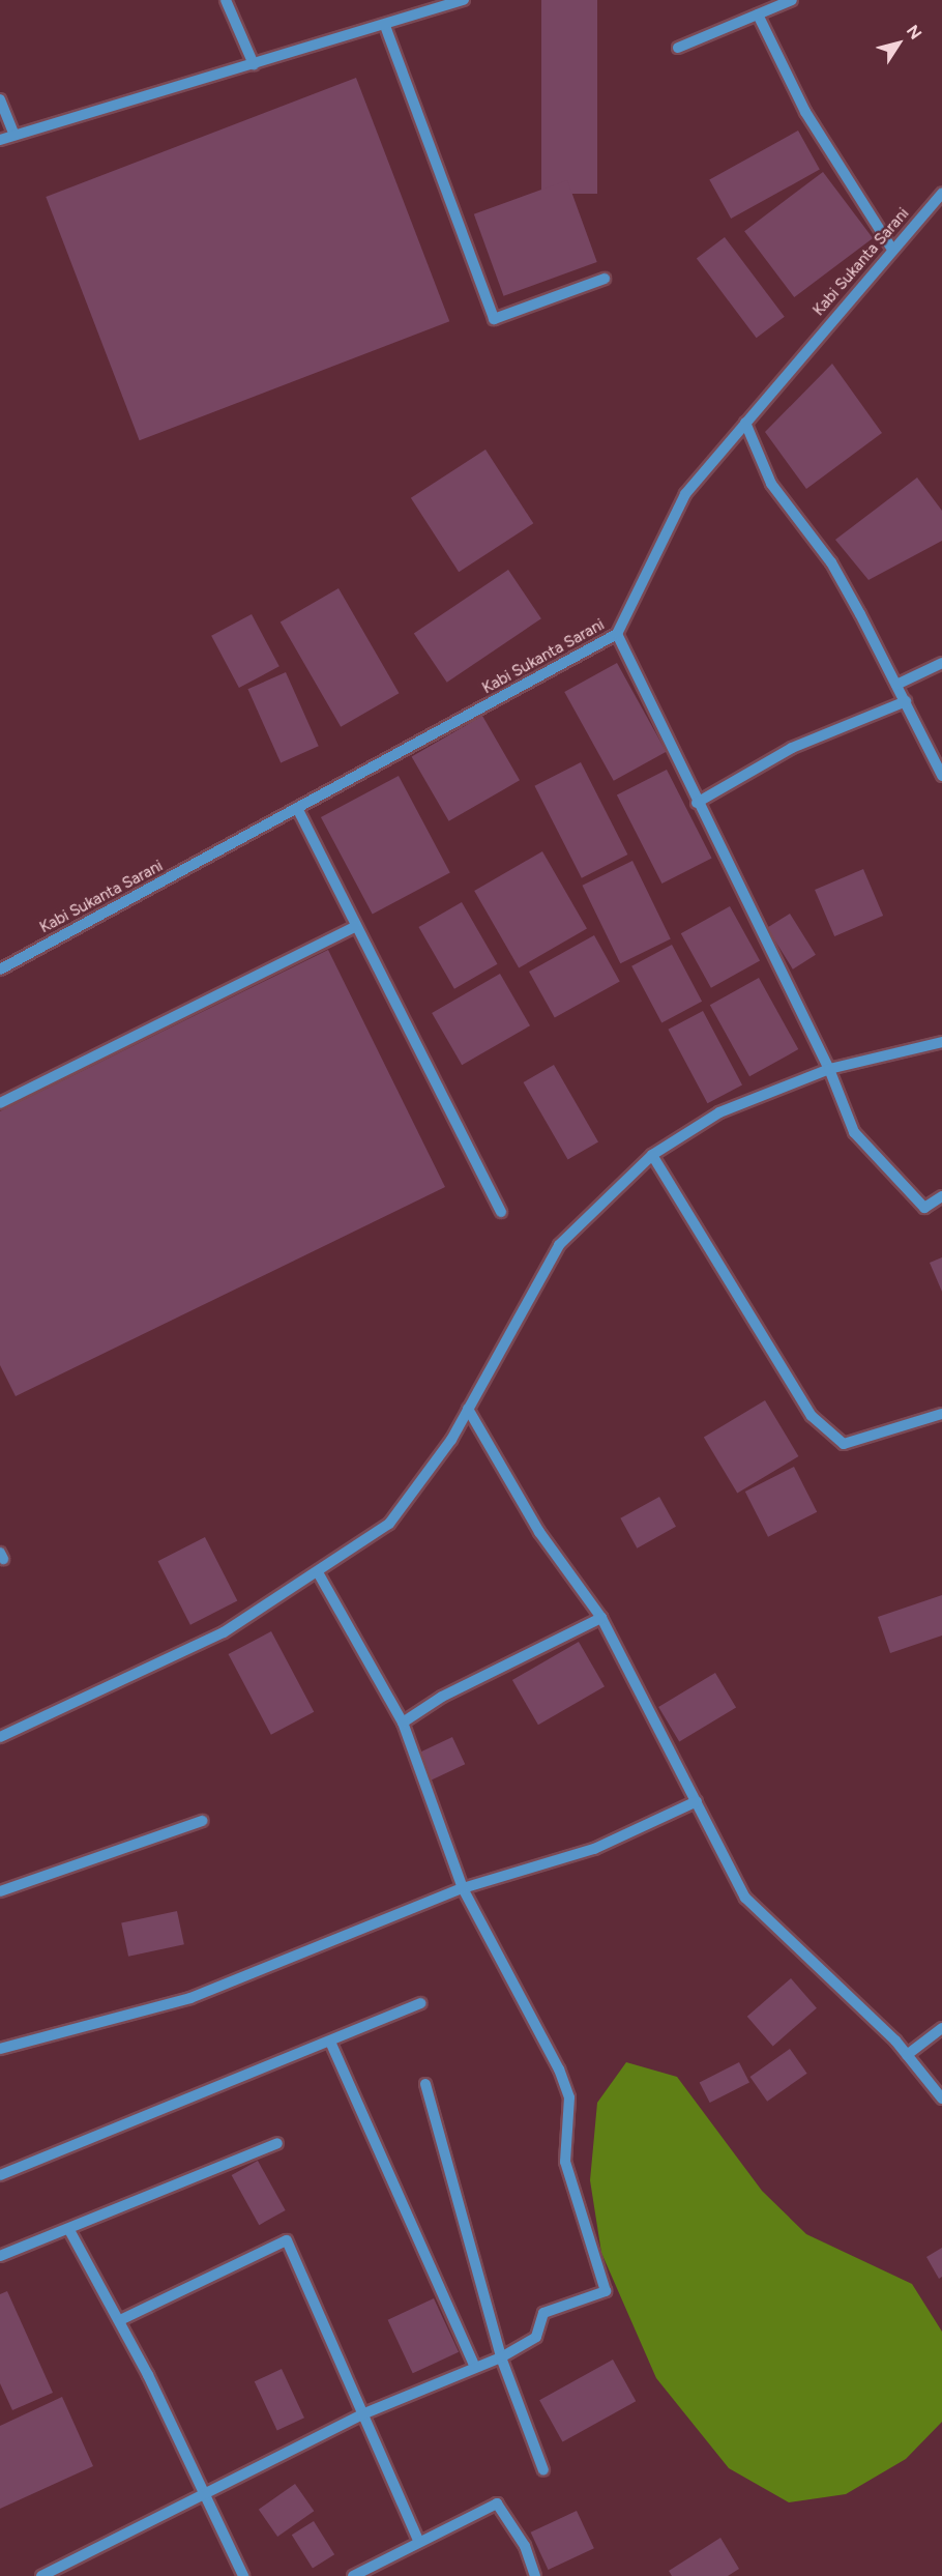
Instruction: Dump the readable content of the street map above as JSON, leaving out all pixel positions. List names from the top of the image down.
{
  "streets": {
    "street": ["Kabi Sukanta Sarani"]
  },
  "north": "top right"
}
